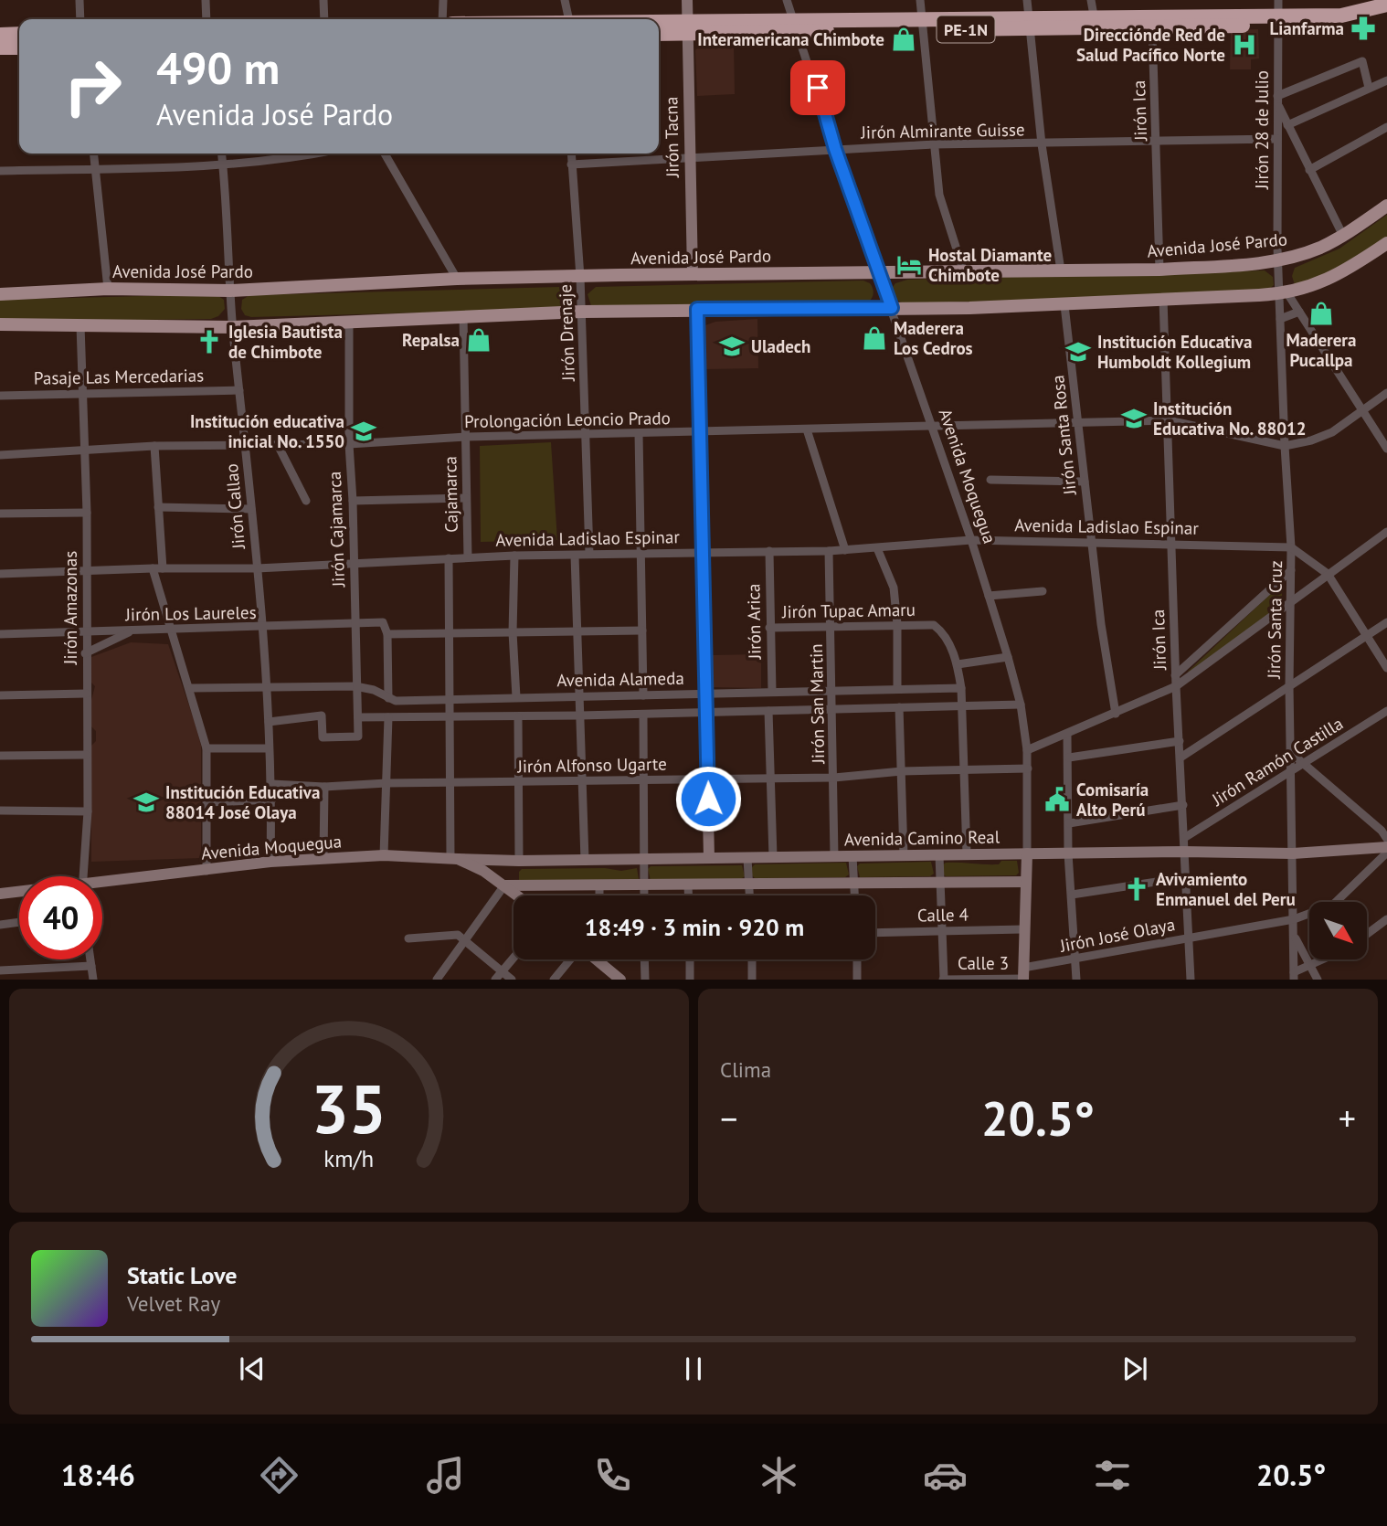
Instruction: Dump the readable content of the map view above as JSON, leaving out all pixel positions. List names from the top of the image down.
{
  "streets": {
    "highway": ["PE-1N"],
    "main road": [
      "Jirón Tacna",
      "Avenida José Pardo",
      "Avenida Moquegua",
      "Avenida Camino Real"
    ],
    "street": [
      "Jirón Ica",
      "Jirón 28 de Julio",
      "Jirón Almirante Guisse",
      "Jirón Drenaje",
      "Pasaje Las Mercedarias",
      "Prolongación Leoncio Prado",
      "Jirón Santa Rosa",
      "Cajamarca",
      "Jirón Callao",
      "Avenida Ladislao Espinar",
      "Jirón Cajamarca",
      "Jirón Amazonas",
      "Jirón Tupac Amaru",
      "Jirón Los Laureles",
      "Jirón Santa Cruz",
      "Jirón Arica",
      "Avenida Alameda",
      "Jirón San Martin",
      "Jirón Ramón Castilla",
      "Jirón Alfonso Ugarte",
      "Calle 4",
      "Jirón José Olaya",
      "Calle 3"
    ]
  },
  "crossings": [
    ["PE-1N", "Jirón Ica"],
    ["PE-1N", "Jirón 28 de Julio"],
    ["PE-1N", "Jirón Tacna"],
    ["PE-1N", "Avenida Moquegua"],
    ["Jirón Ica", "Jirón Almirante Guisse"],
    ["Jirón Ica", "Avenida José Pardo"],
    ["Jirón Ica", "Prolongación Leoncio Prado"],
    ["Jirón Ica", "Avenida Ladislao Espinar"],
    ["Jirón Ica", "Jirón Ramón Castilla"],
    ["Jirón Ica", "Avenida Camino Real"],
    ["Jirón Ica", "Jirón José Olaya"],
    ["Jirón 28 de Julio", "Jirón Almirante Guisse"],
    ["Jirón 28 de Julio", "Avenida José Pardo"],
    ["Jirón 28 de Julio", "Jirón Santa Cruz"],
    ["Jirón Almirante Guisse", "Jirón Tacna"],
    ["Jirón Almirante Guisse", "Jirón Drenaje"],
    ["Jirón Almirante Guisse", "Avenida Moquegua"],
    ["Jirón Tacna", "Avenida José Pardo"],
    ["Avenida José Pardo", "Jirón Drenaje"],
    ["Avenida José Pardo", "Avenida Moquegua"],
    ["Avenida José Pardo", "Jirón Callao"],
    ["Avenida José Pardo", "Jirón Santa Cruz"],
    ["Jirón Drenaje", "Prolongación Leoncio Prado"],
    ["Jirón Drenaje", "Avenida Ladislao Espinar"],
    ["Pasaje Las Mercedarias", "Jirón Callao"],
    ["Pasaje Las Mercedarias", "Jirón Amazonas"],
    ["Prolongación Leoncio Prado", "Jirón Santa Rosa"],
    ["Prolongación Leoncio Prado", "Avenida Moquegua"],
    ["Prolongación Leoncio Prado", "Cajamarca"],
    ["Prolongación Leoncio Prado", "Jirón Callao"],
    ["Prolongación Leoncio Prado", "Jirón Cajamarca"],
    ["Prolongación Leoncio Prado", "Jirón Amazonas"],
    ["Prolongación Leoncio Prado", "Jirón Santa Cruz"],
    ["Jirón Santa Rosa", "Avenida Ladislao Espinar"],
    ["Avenida Moquegua", "Jirón Callao"],
    ["Avenida Moquegua", "Avenida Ladislao Espinar"],
    ["Avenida Moquegua", "Avenida Alameda"],
    ["Avenida Moquegua", "Jirón Alfonso Ugarte"],
    ["Avenida Moquegua", "Avenida Camino Real"],
    ["Avenida Moquegua", "Calle 4"],
    ["Avenida Moquegua", "Jirón José Olaya"],
    ["Avenida Moquegua", "Calle 3"],
    ["Cajamarca", "Avenida Ladislao Espinar"],
    ["Jirón Callao", "Avenida Ladislao Espinar"],
    ["Jirón Callao", "Jirón Cajamarca"],
    ["Jirón Callao", "Jirón Los Laureles"],
    ["Jirón Callao", "Avenida Alameda"],
    ["Jirón Callao", "Jirón Alfonso Ugarte"],
    ["Avenida Ladislao Espinar", "Jirón Cajamarca"],
    ["Avenida Ladislao Espinar", "Jirón Amazonas"],
    ["Avenida Ladislao Espinar", "Jirón Santa Cruz"],
    ["Avenida Ladislao Espinar", "Jirón Arica"],
    ["Avenida Ladislao Espinar", "Jirón San Martin"],
    ["Jirón Cajamarca", "Jirón Los Laureles"],
    ["Jirón Cajamarca", "Avenida Alameda"],
    ["Jirón Amazonas", "Jirón Los Laureles"],
    ["Jirón Tupac Amaru", "Jirón Arica"],
    ["Jirón Tupac Amaru", "Avenida Alameda"],
    ["Jirón Tupac Amaru", "Jirón San Martin"],
    ["Jirón Santa Cruz", "Jirón Ramón Castilla"],
    ["Jirón Santa Cruz", "Avenida Camino Real"],
    ["Jirón Santa Cruz", "Jirón José Olaya"],
    ["Jirón Arica", "Avenida Alameda"],
    ["Avenida Alameda", "Jirón San Martin"],
    ["Jirón San Martin", "Jirón Alfonso Ugarte"],
    ["Jirón San Martin", "Avenida Camino Real"],
    ["Avenida Camino Real", "Jirón José Olaya"],
    ["Jirón José Olaya", "Calle 3"]
  ],
  "places": {
    "pharmacy": ["Lianfarma"],
    "shop": [
      "Interamericana Chimbote",
      "Maderera Pucallpa",
      "Maderera Los Cedros",
      "Repalsa"
    ],
    "hospital": ["Direcciónde Red de Salud Pacífico Norte"],
    "hotel": ["Hostal Diamante Chimbote"],
    "church": ["Iglesia Bautista de Chimbote", "Avivamiento Enmanuel del Peru"],
    "school or university": [
      "Uladech",
      "Institución Educativa Humboldt Kollegium",
      "Institución Educativa No. 88012",
      "Institución educativa inicial No. 1550",
      "Institución Educativa 88014 José Olaya"
    ],
    "public building": ["Comisaría Alto Perú"]
  },
  "north": "bottom right",
  "page": {
    "turn": ["490 m", "Avenida José Pardo"],
    "limit": "40",
    "trip": "18:49 · 3 min · 920 m",
    "tile": "Clima",
    "heat": ["−", "20.5°", "+"],
    "song": ["Static Love", "Velvet Ray"],
    "tabs": ["18:46", "20.5°"],
    "gauge": ["35", "km/h"]
  }
}
